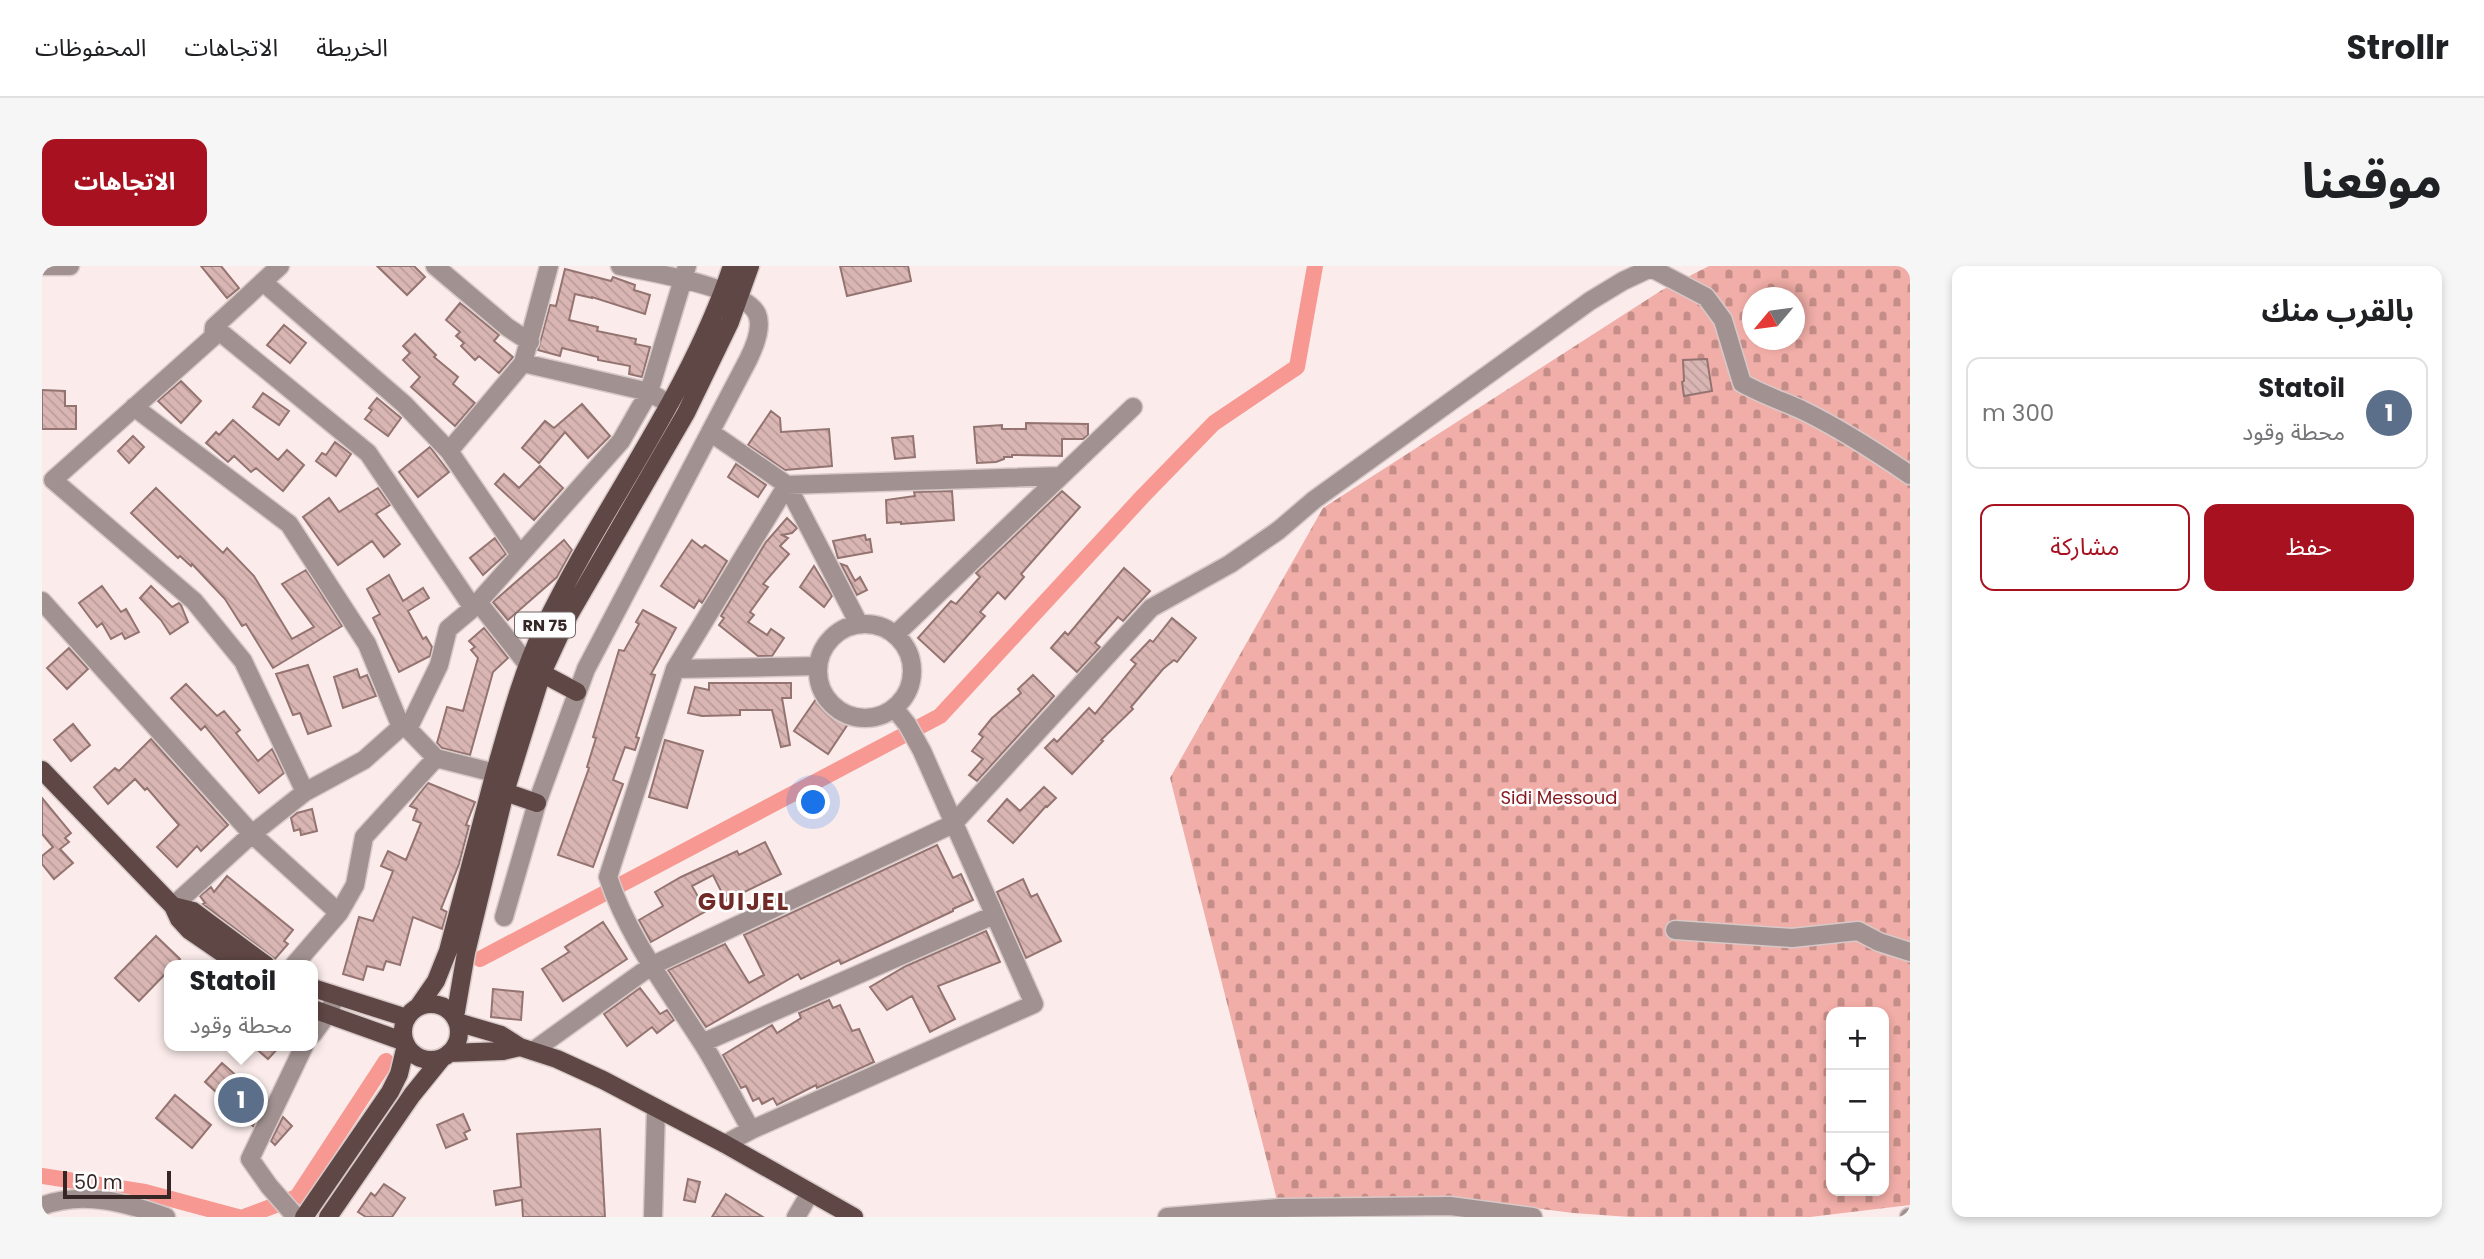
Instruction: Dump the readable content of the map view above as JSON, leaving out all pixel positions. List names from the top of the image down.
{
  "streets": {
    "main road": ["RN 75"]
  },
  "districts": ["GUIJEL"],
  "parks": ["Sidi Messoud"],
  "scale_bar": "50 m",
  "north": "bottom left",
  "page": {
    "header": "Strollr",
    "nav": ["الخريطة", "الاتجاهات", "المحفوظات"],
    "title": "موقعنا",
    "buttons": [
      "الاتجاهات",
      ["حفظ", "مشاركة"]
    ],
    "heading": "بالقرب منك",
    "list": [
      {
        "mark": "1",
        "name": "Statoil",
        "note": "محطة وقود",
        "value": "300 m"
      }
    ],
    "popup": ["Statoil", "محطة وقود"],
    "map_buttons": ["+", "−"],
    "pins": "1",
    "scale": "50 m"
  }
}
